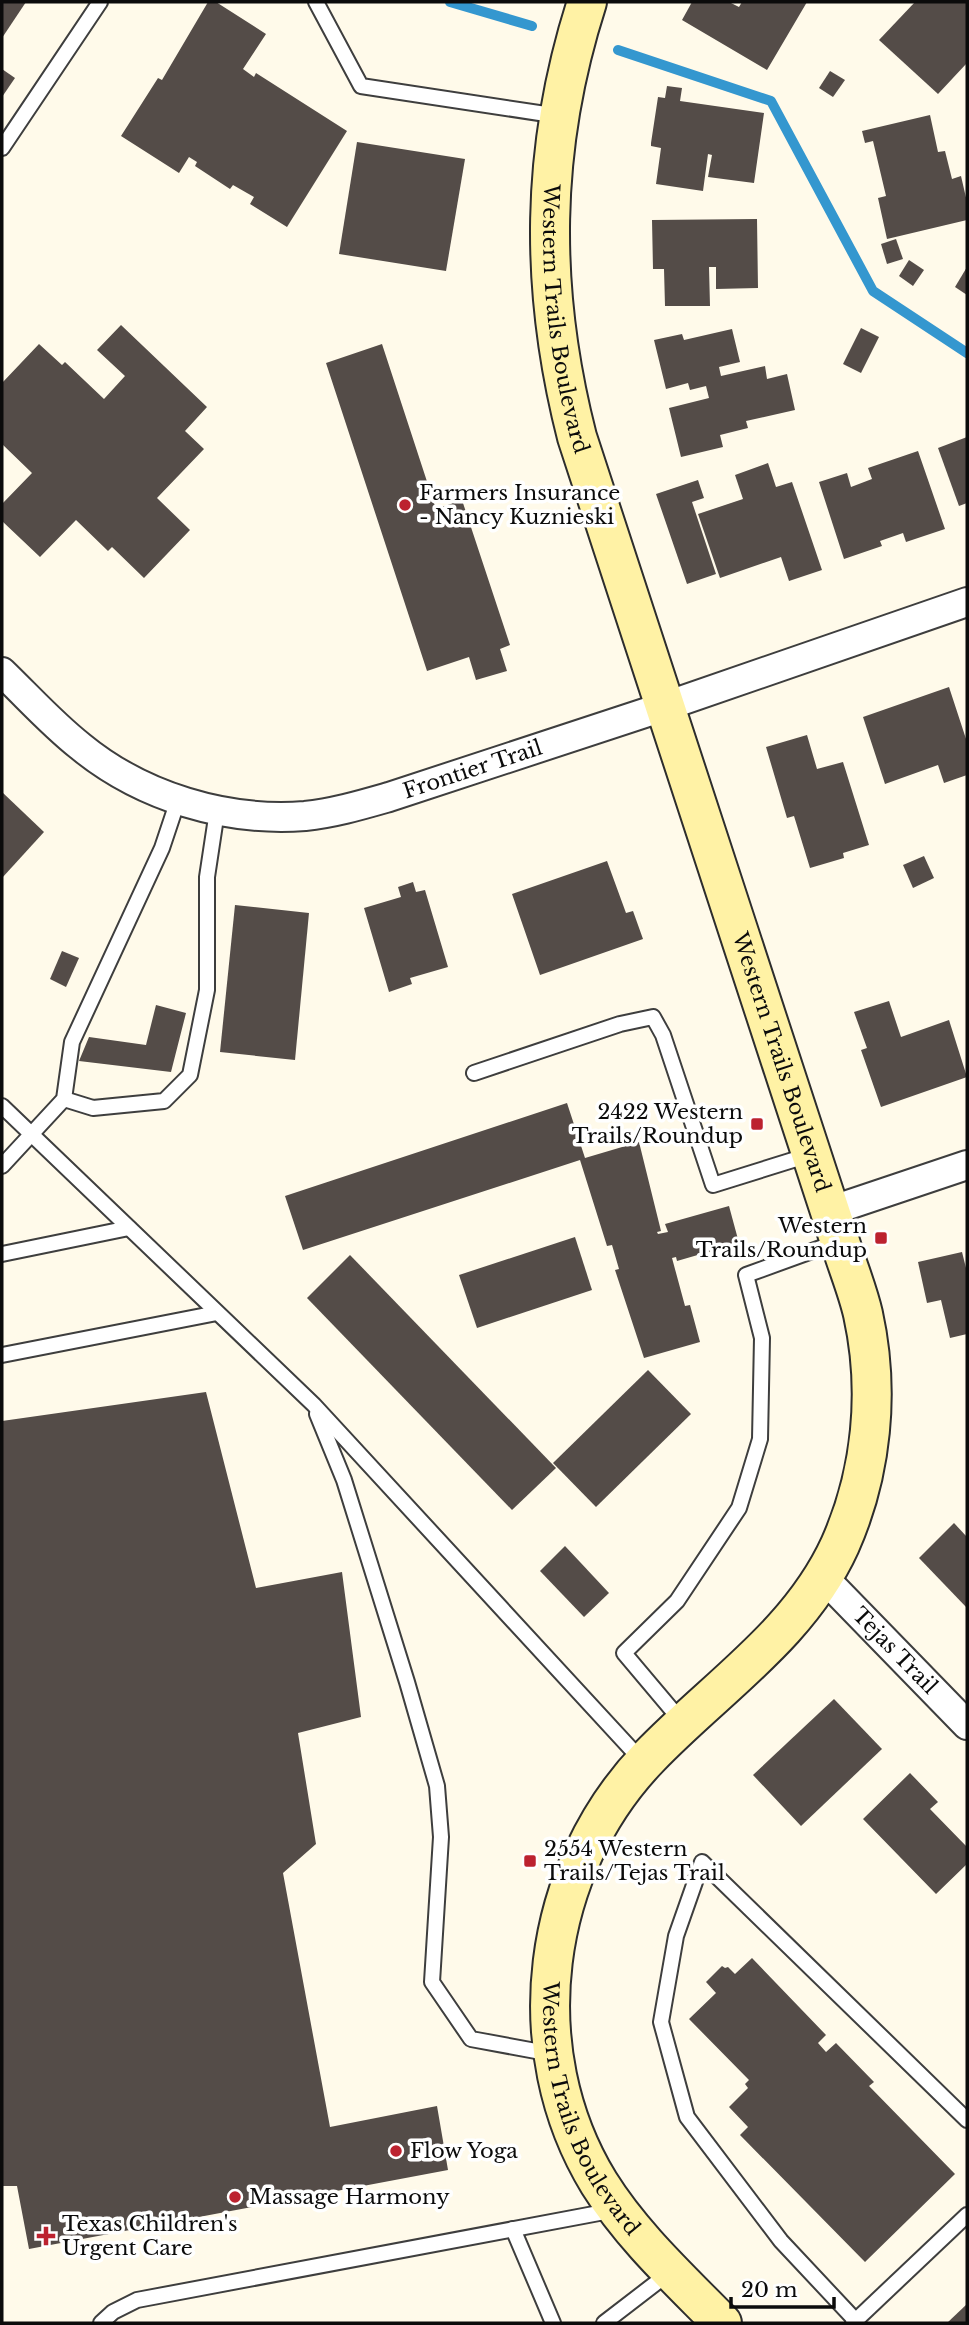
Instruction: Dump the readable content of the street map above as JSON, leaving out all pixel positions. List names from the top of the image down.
{
  "streets": {
    "street": ["Western Trails Boulevard", "Frontier Trail", "Tejas Trail"]
  },
  "crossings": [
    ["Western Trails Boulevard", "Frontier Trail"],
    ["Western Trails Boulevard", "Tejas Trail"]
  ],
  "places": {
    "other": ["Farmers Insurance - Nancy Kuznieski", "Flow Yoga", "Massage Harmony"],
    "transit": ["2422 Western Trails/Roundup", "Western Trails/Roundup", "2554 Western Trails/Tejas Trail"],
    "health": ["Texas Children's Urgent Care"]
  },
  "scale_bar": "20 m"
}
